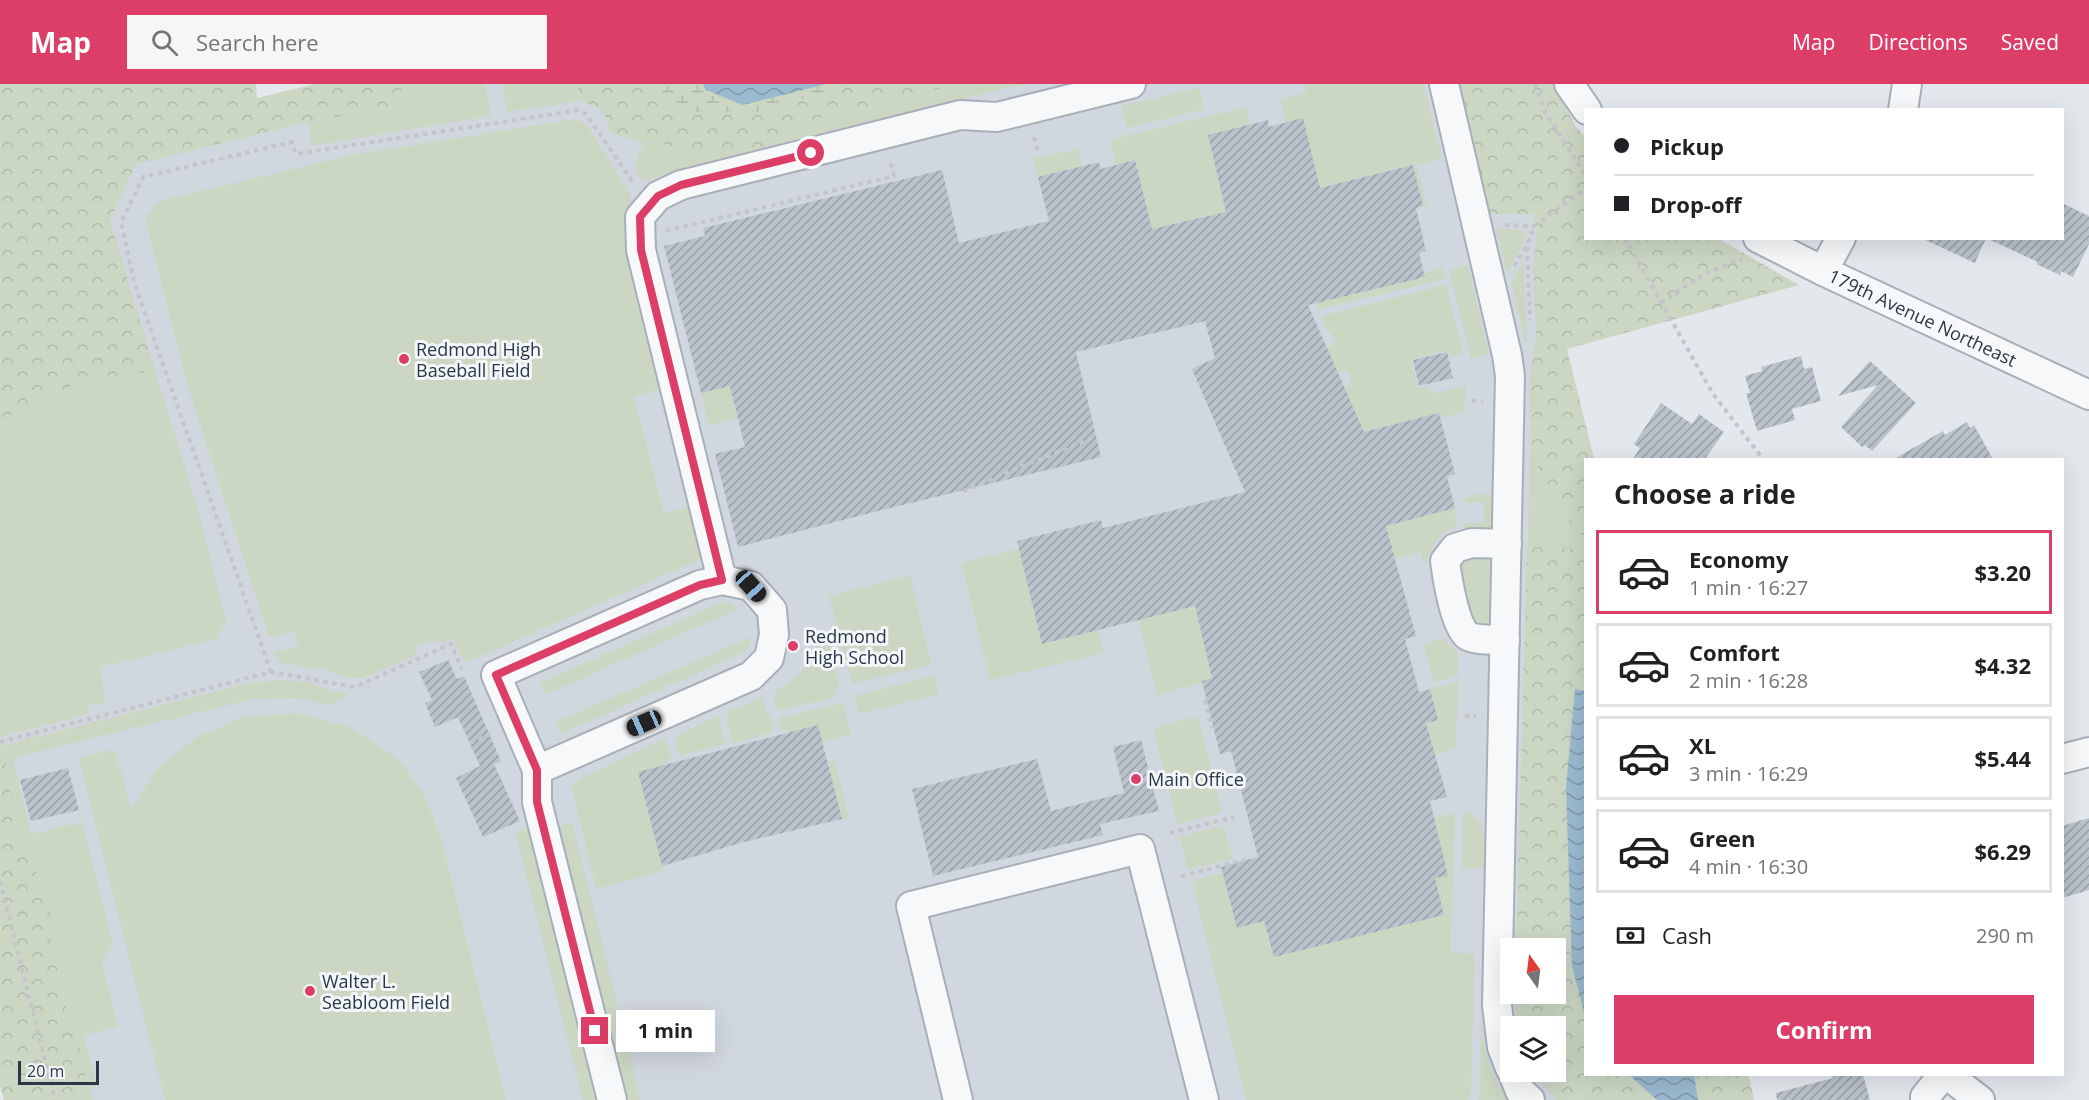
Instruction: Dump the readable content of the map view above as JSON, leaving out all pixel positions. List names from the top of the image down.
{
  "streets": {
    "street": ["179th Avenue Northeast"]
  },
  "places": [
    "Redmond High Baseball Field",
    "Redmond High School",
    "Main Office",
    "Walter L. Seabloom Field"
  ],
  "scale_bar": "20 m",
  "north": "top",
  "page": {
    "header": "Map",
    "search": "Search here",
    "nav": ["Map", "Directions", "Saved"],
    "banner": ["Pickup", "Drop-off"],
    "heading": "Choose a ride",
    "list": [
      {
        "name": "Economy",
        "note": "1 min · 16:27",
        "value": "$3.20"
      },
      {
        "name": "Comfort",
        "note": "2 min · 16:28",
        "value": "$4.32"
      },
      {
        "name": "XL",
        "note": "3 min · 16:29",
        "value": "$5.44"
      },
      {
        "name": "Green",
        "note": "4 min · 16:30",
        "value": "$6.29"
      }
    ],
    "pay": ["Cash", "290 m"],
    "buttons": "Confirm",
    "bubble": "1 min",
    "scale": "20 m"
  }
}
